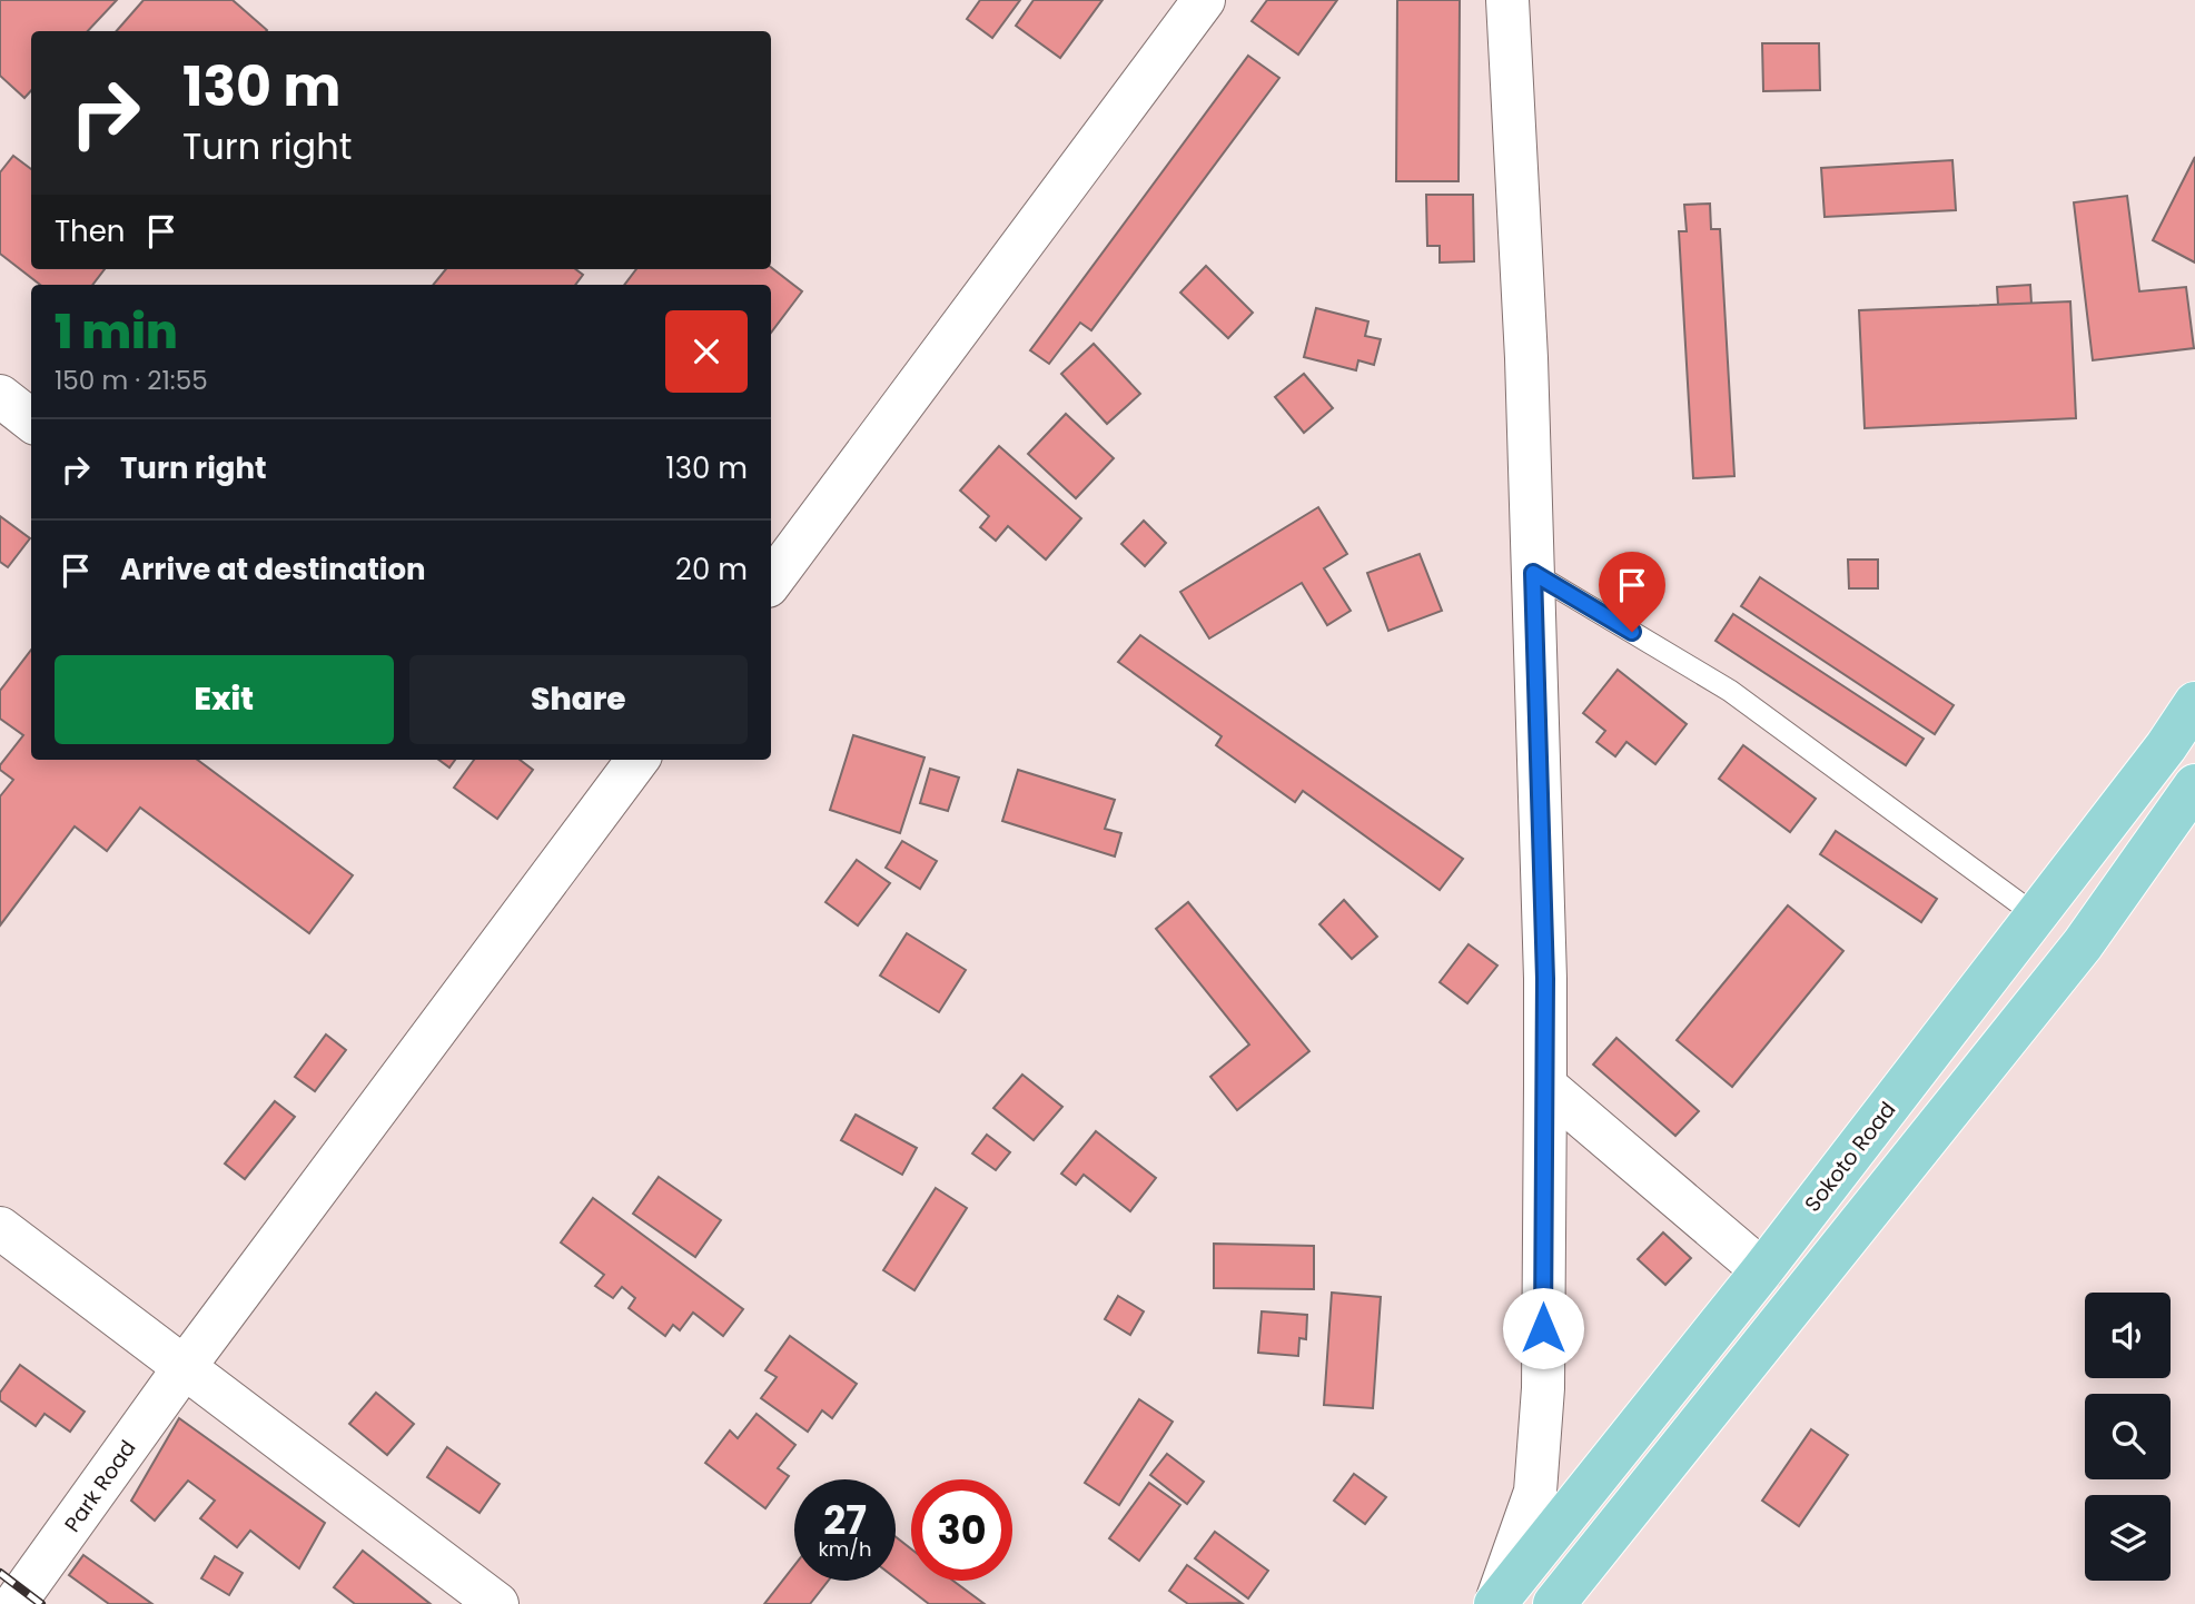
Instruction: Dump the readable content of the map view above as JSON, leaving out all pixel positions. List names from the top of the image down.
{
  "streets": {
    "main road": ["Sokoto Road"],
    "street": ["Park Road"]
  },
  "page": {
    "turn": ["130 m", "Turn right"],
    "then": "Then",
    "heading": ["1 min", "150 m · 21:55"],
    "list": [
      {
        "name": "Turn right",
        "value": "130 m"
      },
      {
        "name": "Arrive at destination",
        "value": "20 m"
      }
    ],
    "buttons": ["Exit", "Share"],
    "speed": "27 km/h",
    "limit": "30"
  }
}
